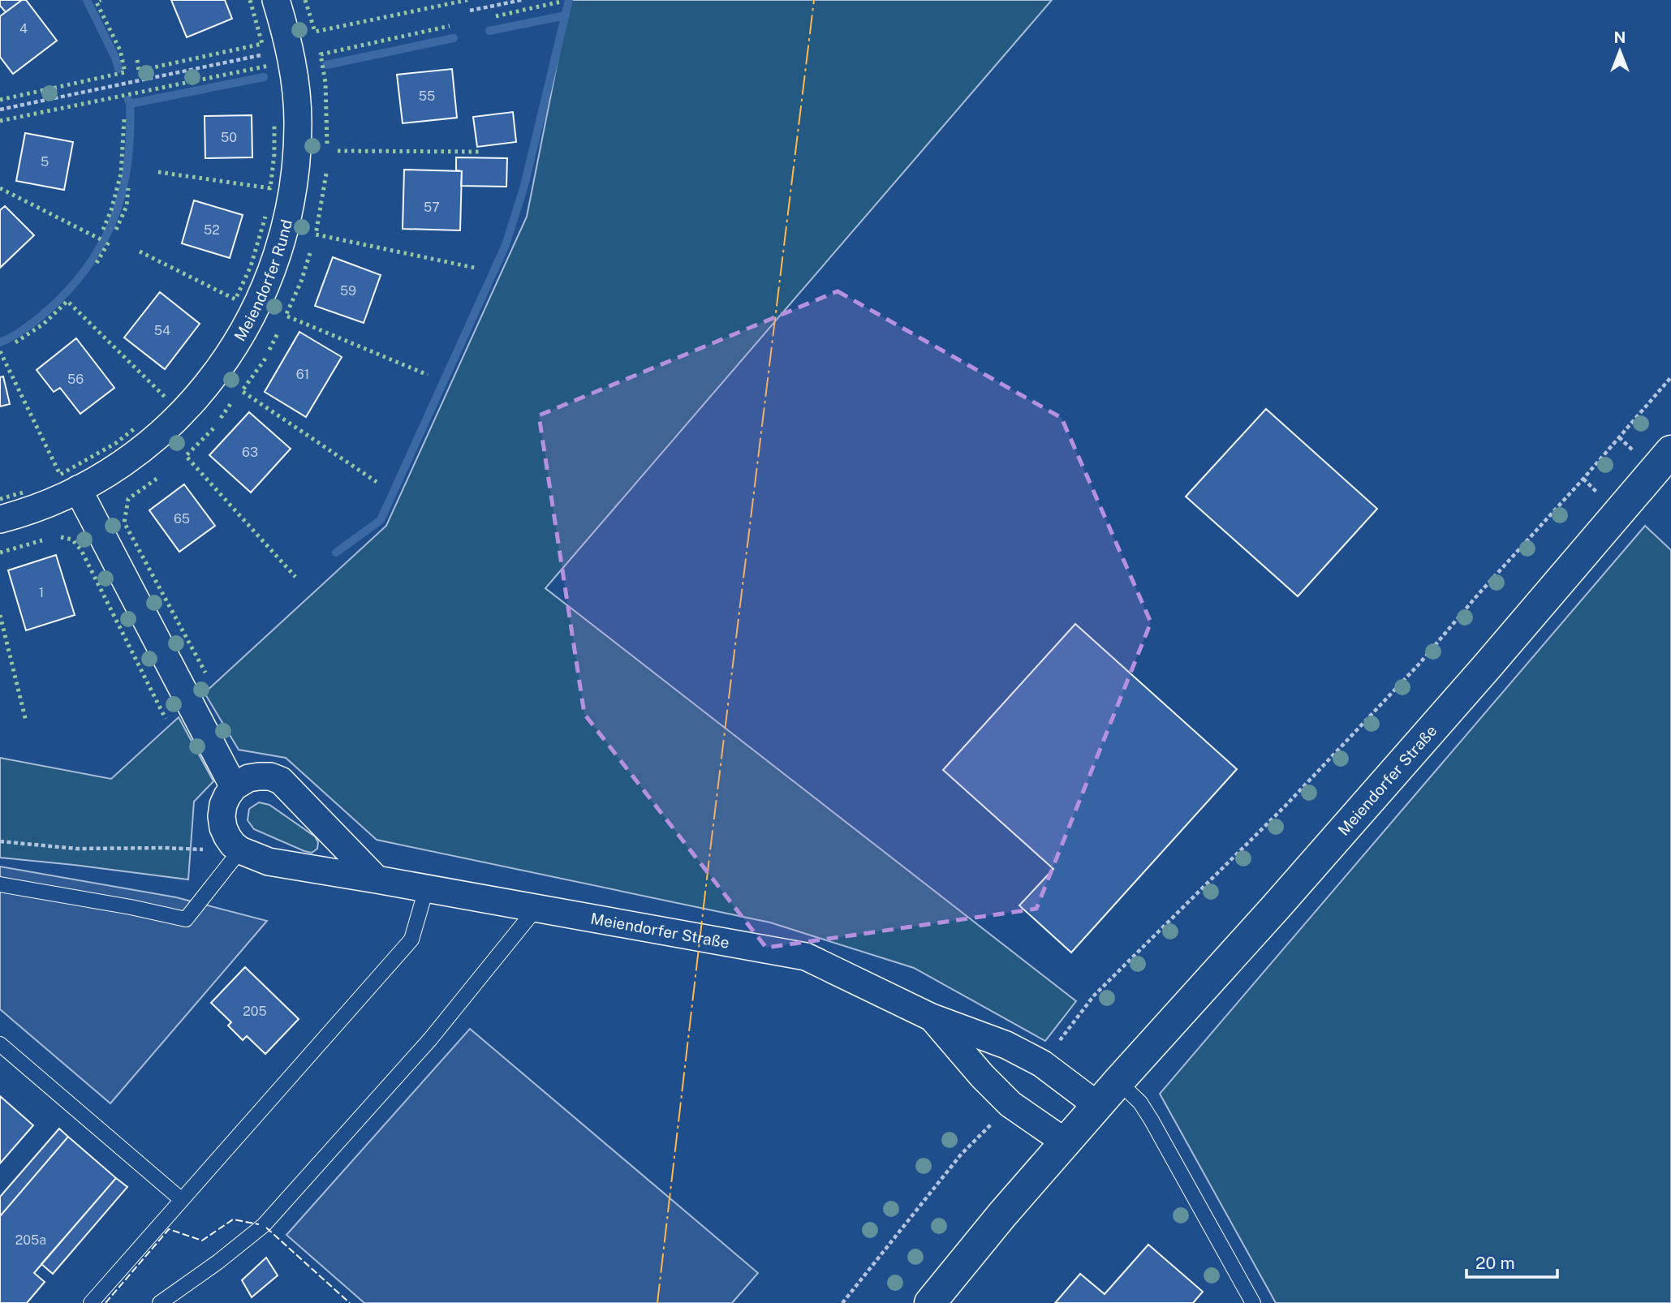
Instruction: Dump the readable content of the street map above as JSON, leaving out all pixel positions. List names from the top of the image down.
{
  "streets": {
    "main road": ["Meiendorfer Straße"],
    "street": ["Meiendorfer Rund"]
  },
  "house_numbers": [
    "4",
    "55",
    "50",
    "5",
    "57",
    "52",
    "59",
    "54",
    "61",
    "56",
    "63",
    "65",
    "1",
    "205",
    "205a"
  ],
  "scale_bar": "20 m",
  "north": "top"
}
